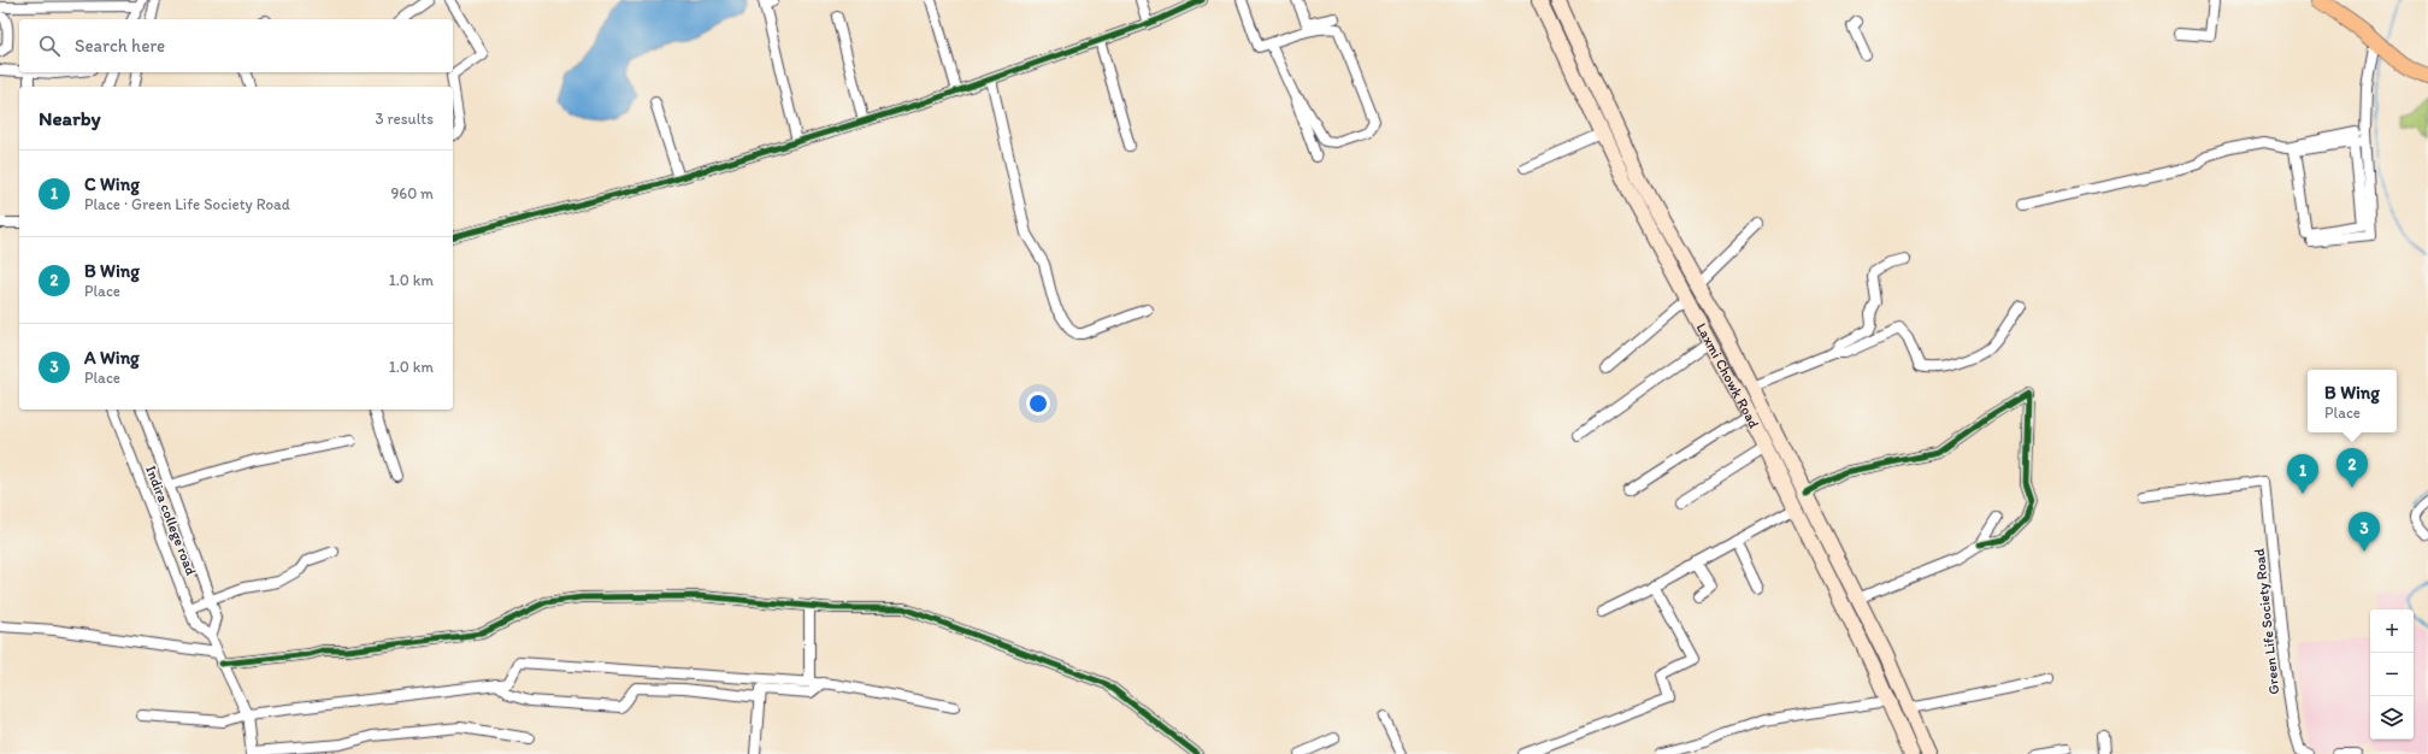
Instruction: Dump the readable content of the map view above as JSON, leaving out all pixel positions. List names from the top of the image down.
{
  "streets": {
    "main road": ["Laxmi Chowk Road"],
    "street": ["Indira college road", "Green Life Society Road"]
  },
  "page": {
    "search": "Search here",
    "heading": ["Nearby", "3 results"],
    "list": [
      {
        "mark": "1",
        "name": "C Wing",
        "note": "Place · Green Life Society Road",
        "value": "960 m"
      },
      {
        "mark": "2",
        "name": "B Wing",
        "note": "Place",
        "value": "1.0 km"
      },
      {
        "mark": "3",
        "name": "A Wing",
        "note": "Place",
        "value": "1.0 km"
      }
    ],
    "popup": ["B Wing", "Place"],
    "pins": ["2", "1", "3"],
    "map_buttons": ["+", "−"]
  }
}
